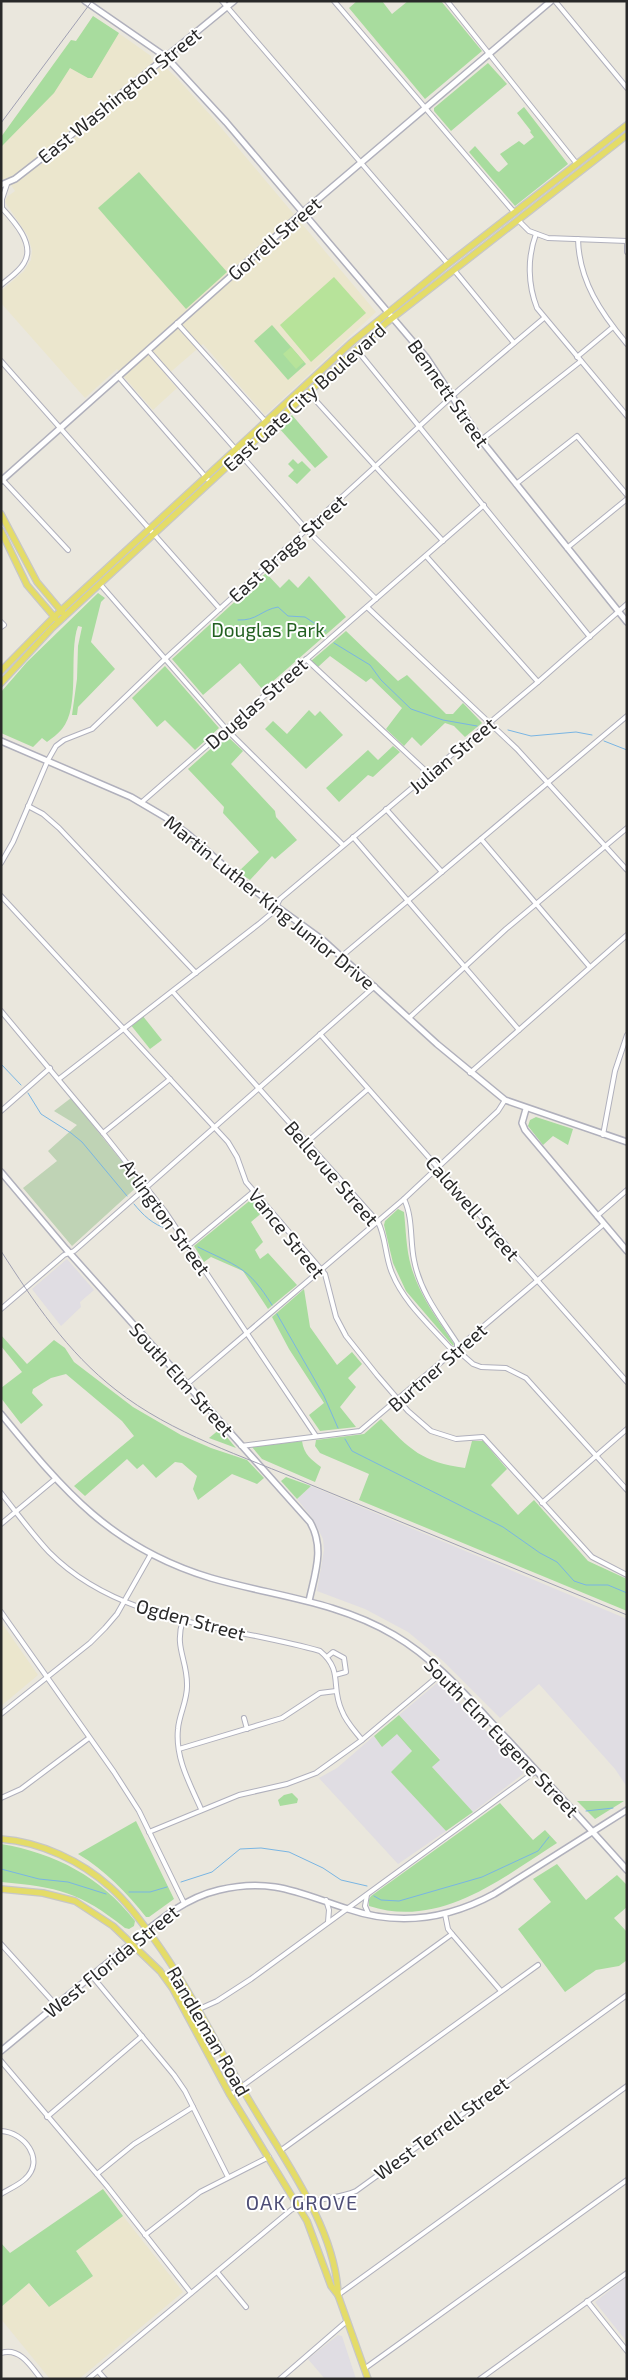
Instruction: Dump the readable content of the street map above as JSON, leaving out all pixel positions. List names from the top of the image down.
{
  "streets": {
    "main road": ["East Gate City Boulevard", "Randleman Road"],
    "street": [
      "East Washington Street",
      "Gorrell Street",
      "Bennett Street",
      "East Bragg Street",
      "Douglas Street",
      "Julian Street",
      "Martin Luther King Junior Drive",
      "Bellevue Street",
      "Caldwell Street",
      "Arlington Street",
      "Vance Street",
      "Burtner Street",
      "South Elm Street",
      "Ogden Street",
      "South Elm Eugene Street",
      "West Florida Street",
      "West Terrell Street"
    ]
  },
  "crossings": [
    ["East Washington Street", "Bennett Street"],
    ["Gorrell Street", "Bennett Street"],
    ["Bennett Street", "East Gate City Boulevard"],
    ["Bennett Street", "East Bragg Street"],
    ["Bennett Street", "Julian Street"],
    ["East Bragg Street", "Martin Luther King Junior Drive"],
    ["Douglas Street", "Martin Luther King Junior Drive"],
    ["Julian Street", "Martin Luther King Junior Drive"],
    ["Julian Street", "Bellevue Street"],
    ["Julian Street", "Arlington Street"],
    ["Julian Street", "Vance Street"],
    ["Bellevue Street", "Burtner Street"],
    ["Caldwell Street", "Burtner Street"],
    ["Arlington Street", "Burtner Street"],
    ["Vance Street", "Burtner Street"],
    ["Burtner Street", "South Elm Street"],
    ["South Elm Street", "South Elm Eugene Street"],
    ["South Elm Eugene Street", "West Florida Street"],
    ["West Florida Street", "Randleman Road"],
    ["Randleman Road", "West Terrell Street"]
  ],
  "districts": ["OAK GROVE"],
  "parks": ["Douglas Park"]
}
